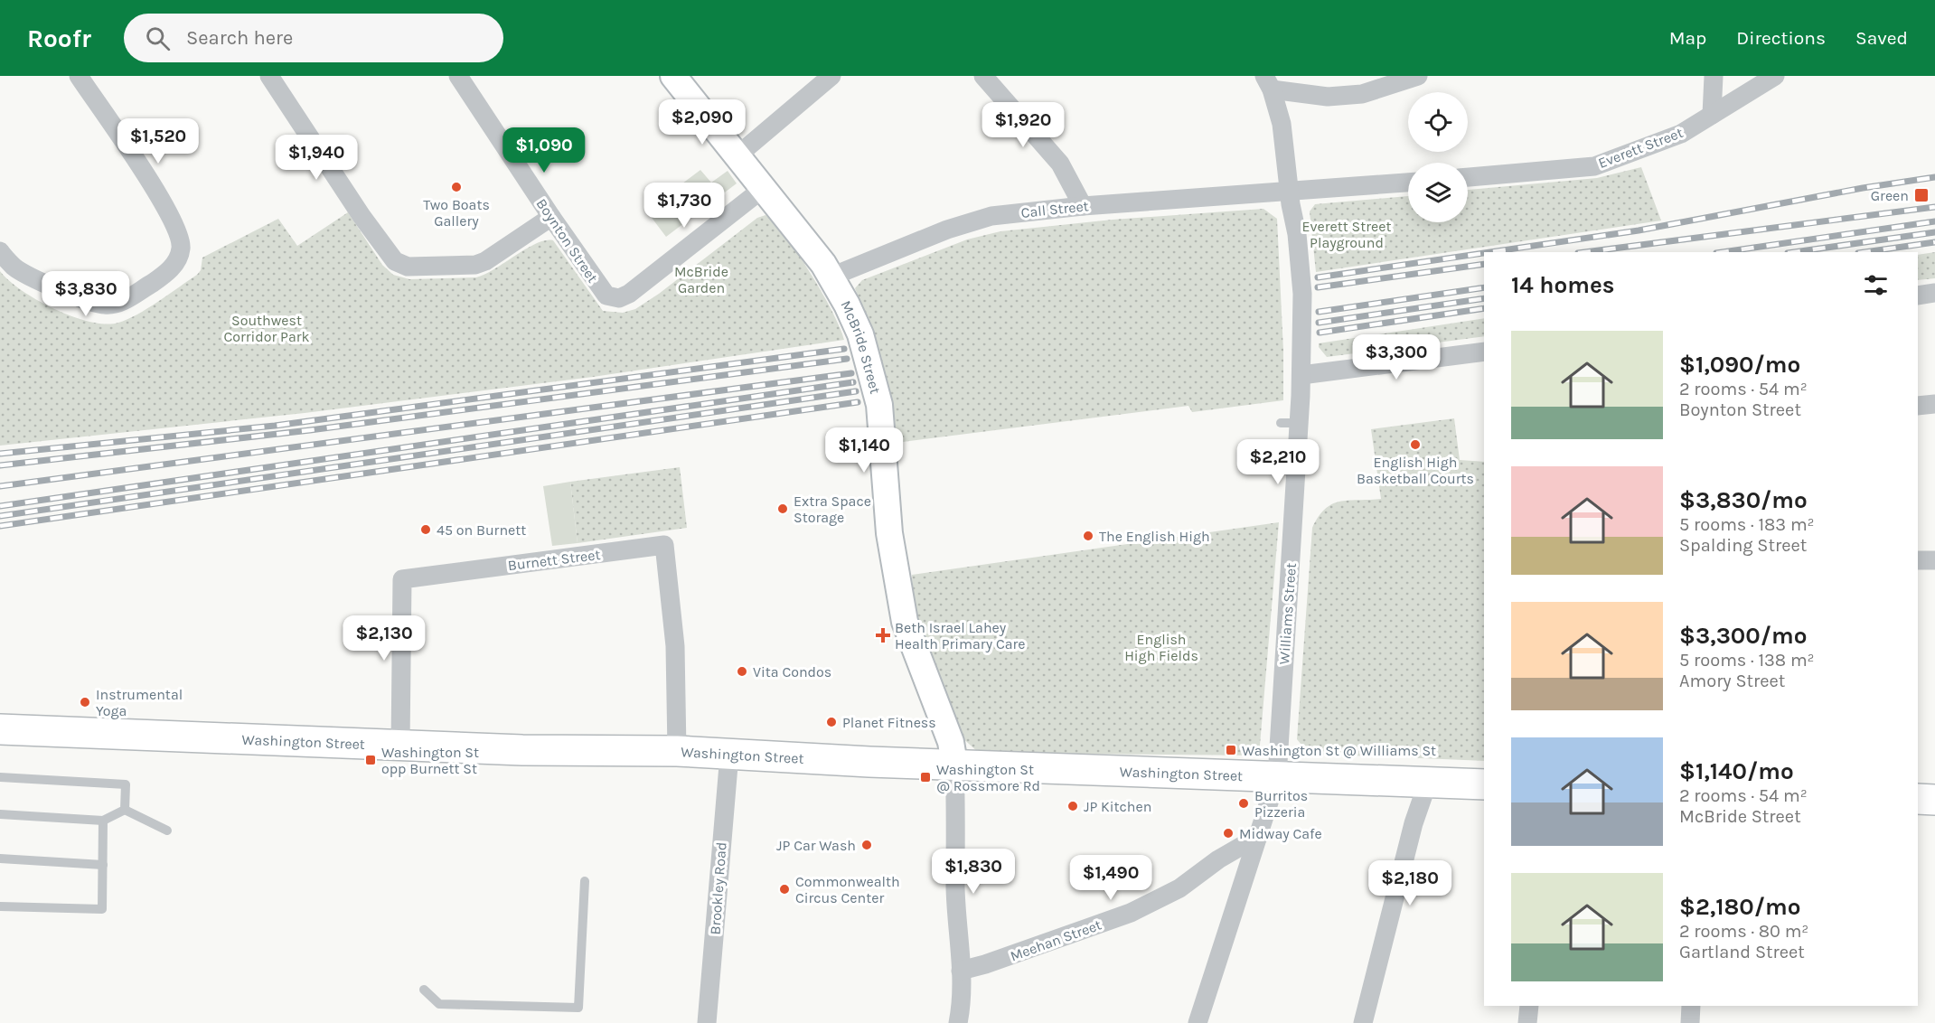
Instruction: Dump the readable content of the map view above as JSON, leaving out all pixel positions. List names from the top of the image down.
{
  "streets": {
    "main road": ["Washington Street"],
    "street": [
      "Everett Street",
      "Call Street",
      "Boynton Street",
      "McBride Street",
      "Burnett Street",
      "Williams Street",
      "Brookley Road",
      "Meehan Street"
    ]
  },
  "crossings": [
    ["Call Street", "McBride Street"],
    ["Call Street", "Williams Street"],
    ["Boynton Street", "McBride Street"],
    ["McBride Street", "Washington Street"],
    ["Burnett Street", "Washington Street"],
    ["Williams Street", "Washington Street"],
    ["Williams Street", "Meehan Street"],
    ["Washington Street", "Brookley Road"]
  ],
  "parks": [
    "Everett Street Playground",
    "McBride Garden",
    "Southwest Corridor Park",
    "English High Fields"
  ],
  "places": {
    "other": [
      "Two Boats Gallery",
      "English High Basketball Courts",
      "Extra Space Storage",
      "45 on Burnett",
      "The English High",
      "Vita Condos",
      "Instrumental Yoga",
      "Planet Fitness",
      "Burritos Pizzeria",
      "JP Kitchen",
      "Midway Cafe",
      "JP Car Wash",
      "Commonwealth Circus Center"
    ],
    "transit": [
      "Green",
      "Washington St @ Williams St",
      "Washington St opp Burnett St",
      "Washington St @ Rossmore Rd"
    ],
    "health": ["Beth Israel Lahey Health Primary Care"]
  },
  "page": {
    "header": "Roofr",
    "search": "Search here",
    "nav": ["Map", "Directions", "Saved"],
    "price": [
      "$2,090",
      "$1,920",
      "$1,520",
      "$1,090",
      "$1,940",
      "$1,730",
      "$3,830",
      "$3,300",
      "$1,140",
      "$2,210",
      "$2,130",
      "$1,830",
      "$1,490",
      "$2,180"
    ],
    "heading": "14 homes",
    "list": [
      {
        "name": "$1,090/mo",
        "note": "2 rooms · 54 m² · Boynton Street"
      },
      {
        "name": "$3,830/mo",
        "note": "5 rooms · 183 m² · Spalding Street"
      },
      {
        "name": "$3,300/mo",
        "note": "5 rooms · 138 m² · Amory Street"
      },
      {
        "name": "$1,140/mo",
        "note": "2 rooms · 54 m² · McBride Street"
      },
      {
        "name": "$2,180/mo",
        "note": "2 rooms · 80 m² · Gartland Street"
      }
    ]
  }
}
